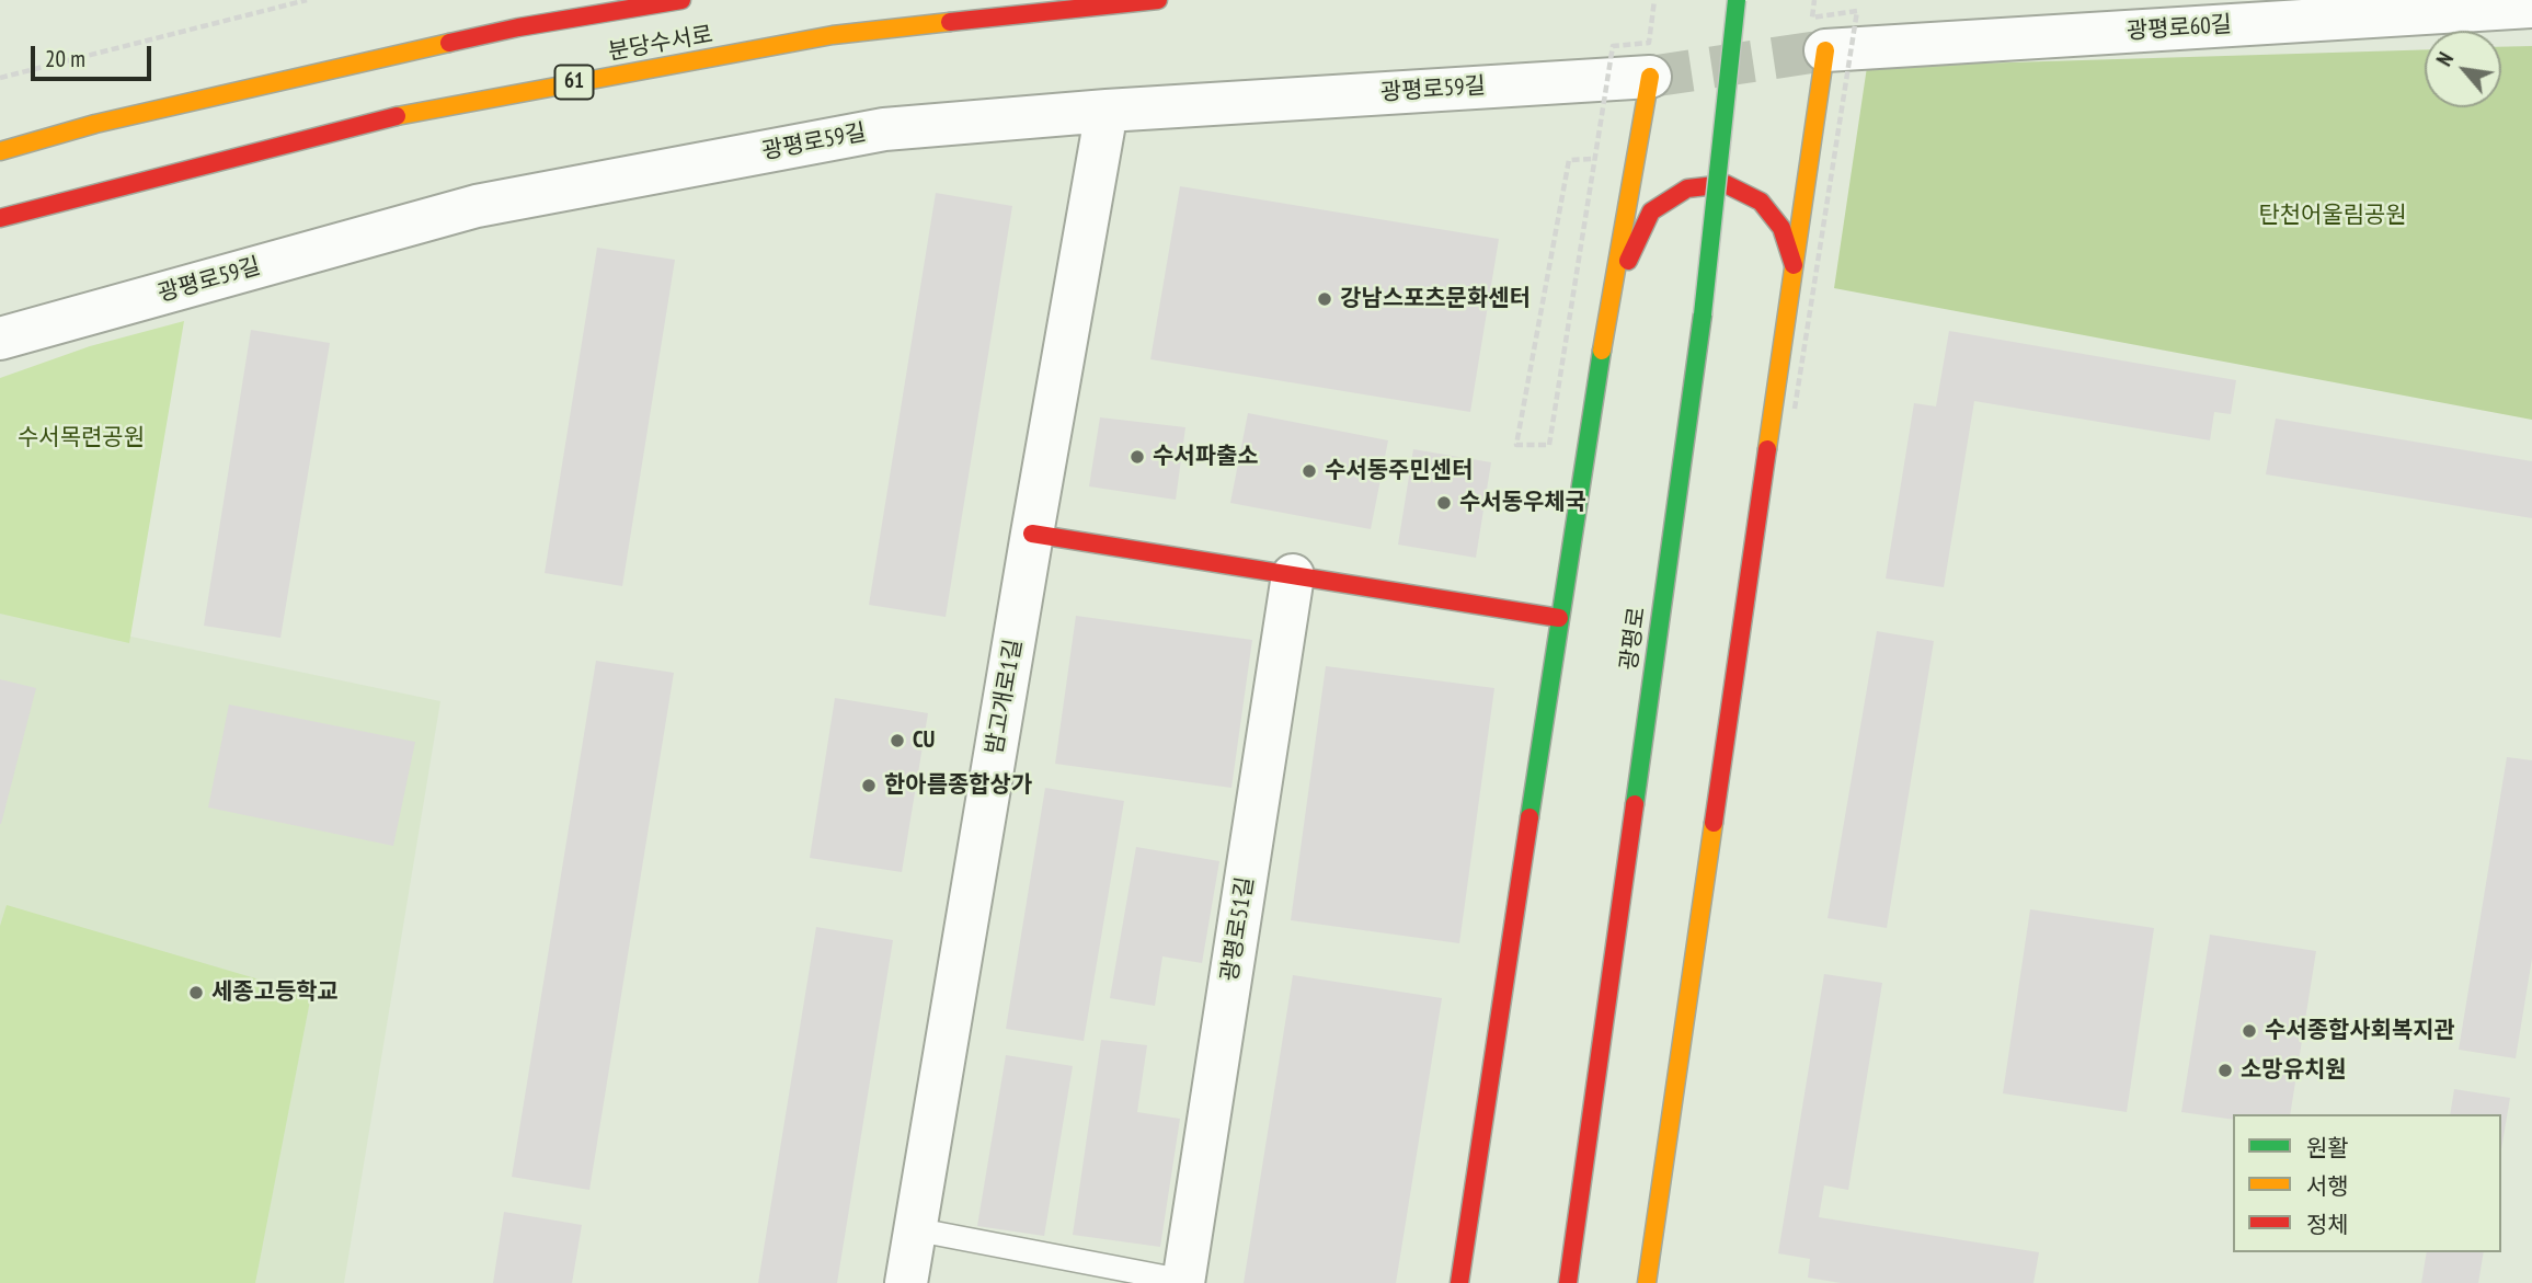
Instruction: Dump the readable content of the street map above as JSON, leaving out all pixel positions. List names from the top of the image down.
{
  "streets": {
    "main road": ["분당수서로", "61", "광평로"],
    "street": [
      "광평로60길",
      "광평로59길",
      "밤고개로1길",
      "광평로51길"
    ]
  },
  "crossings": [
    ["광평로59길", "밤고개로1길"]
  ],
  "parks": ["탄천어울림공원", "수서목련공원"],
  "places": [
    "강남스포츠문화센터",
    "수서파출소",
    "수서동주민센터",
    "수서동우체국",
    "CU",
    "한아름종합상가",
    "세종고등학교",
    "수서종합사회복지관",
    "소망유치원"
  ],
  "legend": ["원활", "서행", "정체"],
  "scale_bar": "20 m",
  "north": "top left"
}
